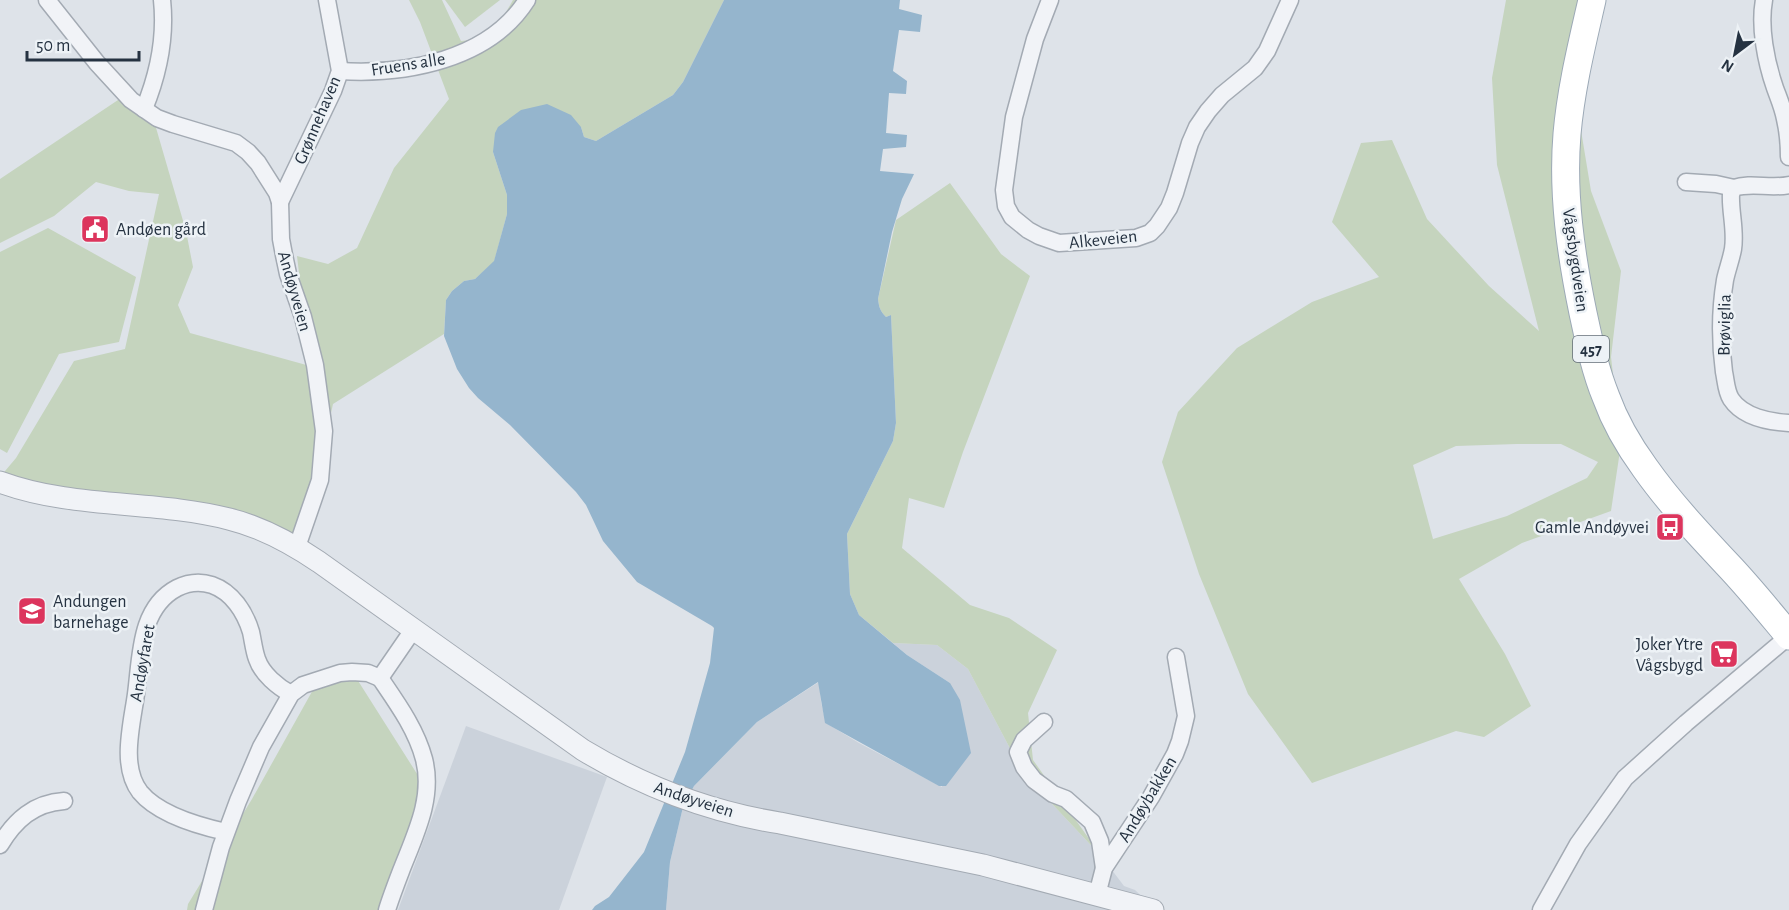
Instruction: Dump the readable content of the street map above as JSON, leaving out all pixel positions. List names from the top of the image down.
{
  "streets": {
    "main road": ["Vågsbygdveien", "457"],
    "street": [
      "Fruens alle",
      "Grønnehaven",
      "Alkeveien",
      "Andøyveien",
      "Brøviglia",
      "Andøyfaret",
      "Andøybakken"
    ]
  },
  "crossings": [
    ["Fruens alle", "Grønnehaven"],
    ["Grønnehaven", "Andøyveien"],
    ["Andøyveien", "Andøybakken"]
  ],
  "places": {
    "public building": ["Andøen gård"],
    "bus stop": ["Gamle Andøyvei"],
    "school or university": ["Andungen barnehage"],
    "supermarket": ["Joker Ytre Vågsbygd"]
  },
  "scale_bar": "50 m",
  "north": "bottom left"
}
